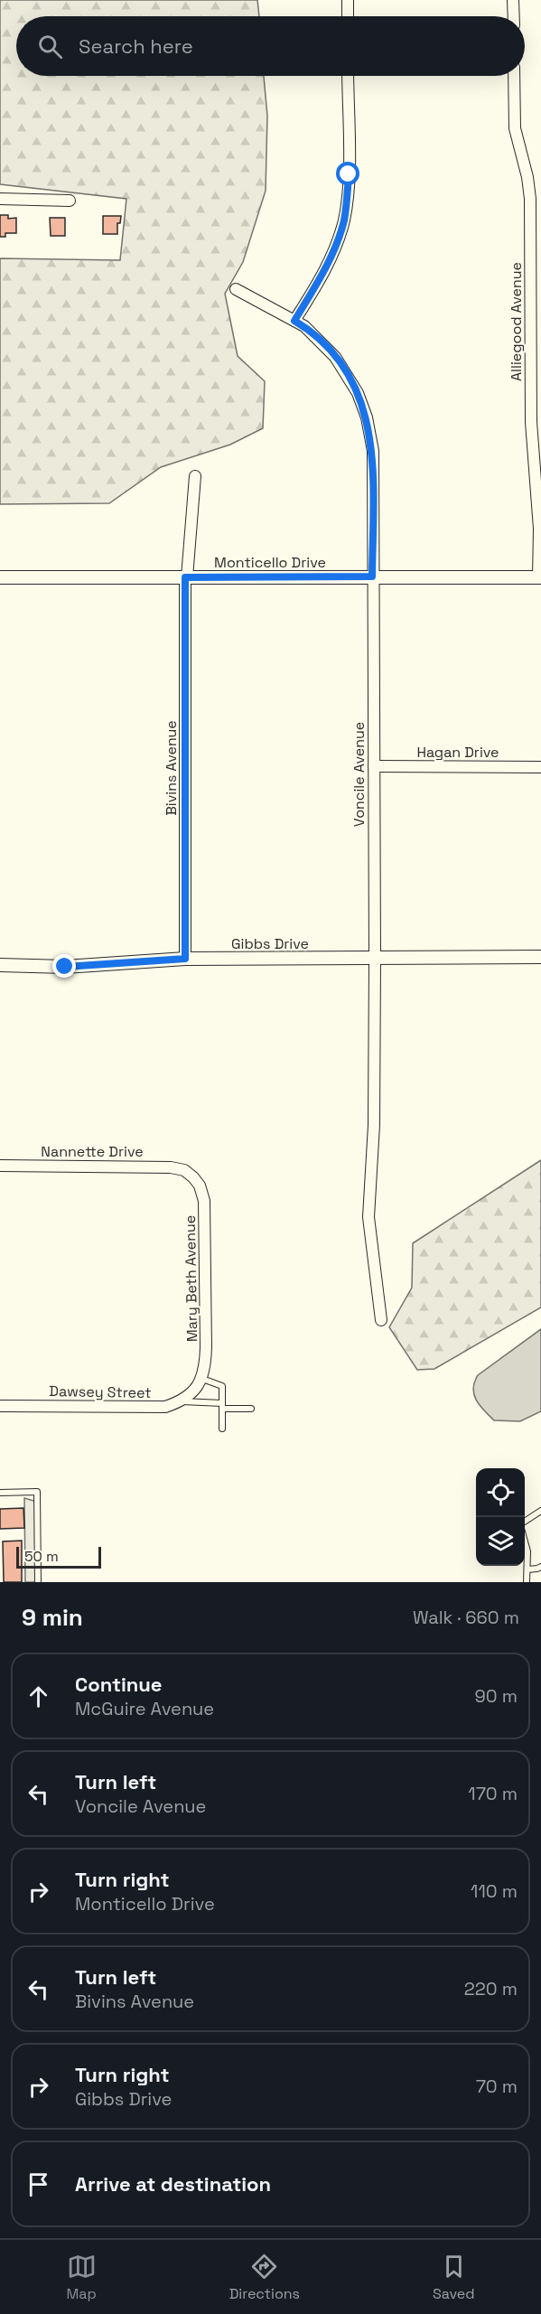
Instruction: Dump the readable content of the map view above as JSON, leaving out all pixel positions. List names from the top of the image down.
{
  "streets": {
    "street": [
      "Alliegood Avenue",
      "Monticello Drive",
      "Hagan Drive",
      "Bivins Avenue",
      "Voncile Avenue",
      "Gibbs Drive",
      "Nannette Drive",
      "Mary Beth Avenue",
      "Dawsey Street"
    ]
  },
  "crossings": [
    ["Alliegood Avenue", "Monticello Drive"],
    ["Monticello Drive", "Bivins Avenue"],
    ["Monticello Drive", "Voncile Avenue"],
    ["Hagan Drive", "Voncile Avenue"],
    ["Bivins Avenue", "Gibbs Drive"],
    ["Voncile Avenue", "Gibbs Drive"],
    ["Nannette Drive", "Mary Beth Avenue"],
    ["Mary Beth Avenue", "Dawsey Street"]
  ],
  "scale_bar": "50 m",
  "page": {
    "search": "Search here",
    "scale": "50 m",
    "heading": ["9 min", "Walk · 660 m"],
    "list": [
      ["Continue", "McGuire Avenue", "90 m"],
      ["Turn left", "Voncile Avenue", "170 m"],
      ["Turn right", "Monticello Drive", "110 m"],
      ["Turn left", "Bivins Avenue", "220 m"],
      ["Turn right", "Gibbs Drive", "70 m"],
      "Arrive at destination"
    ],
    "nav": ["Map", "Directions", "Saved"]
  }
}
